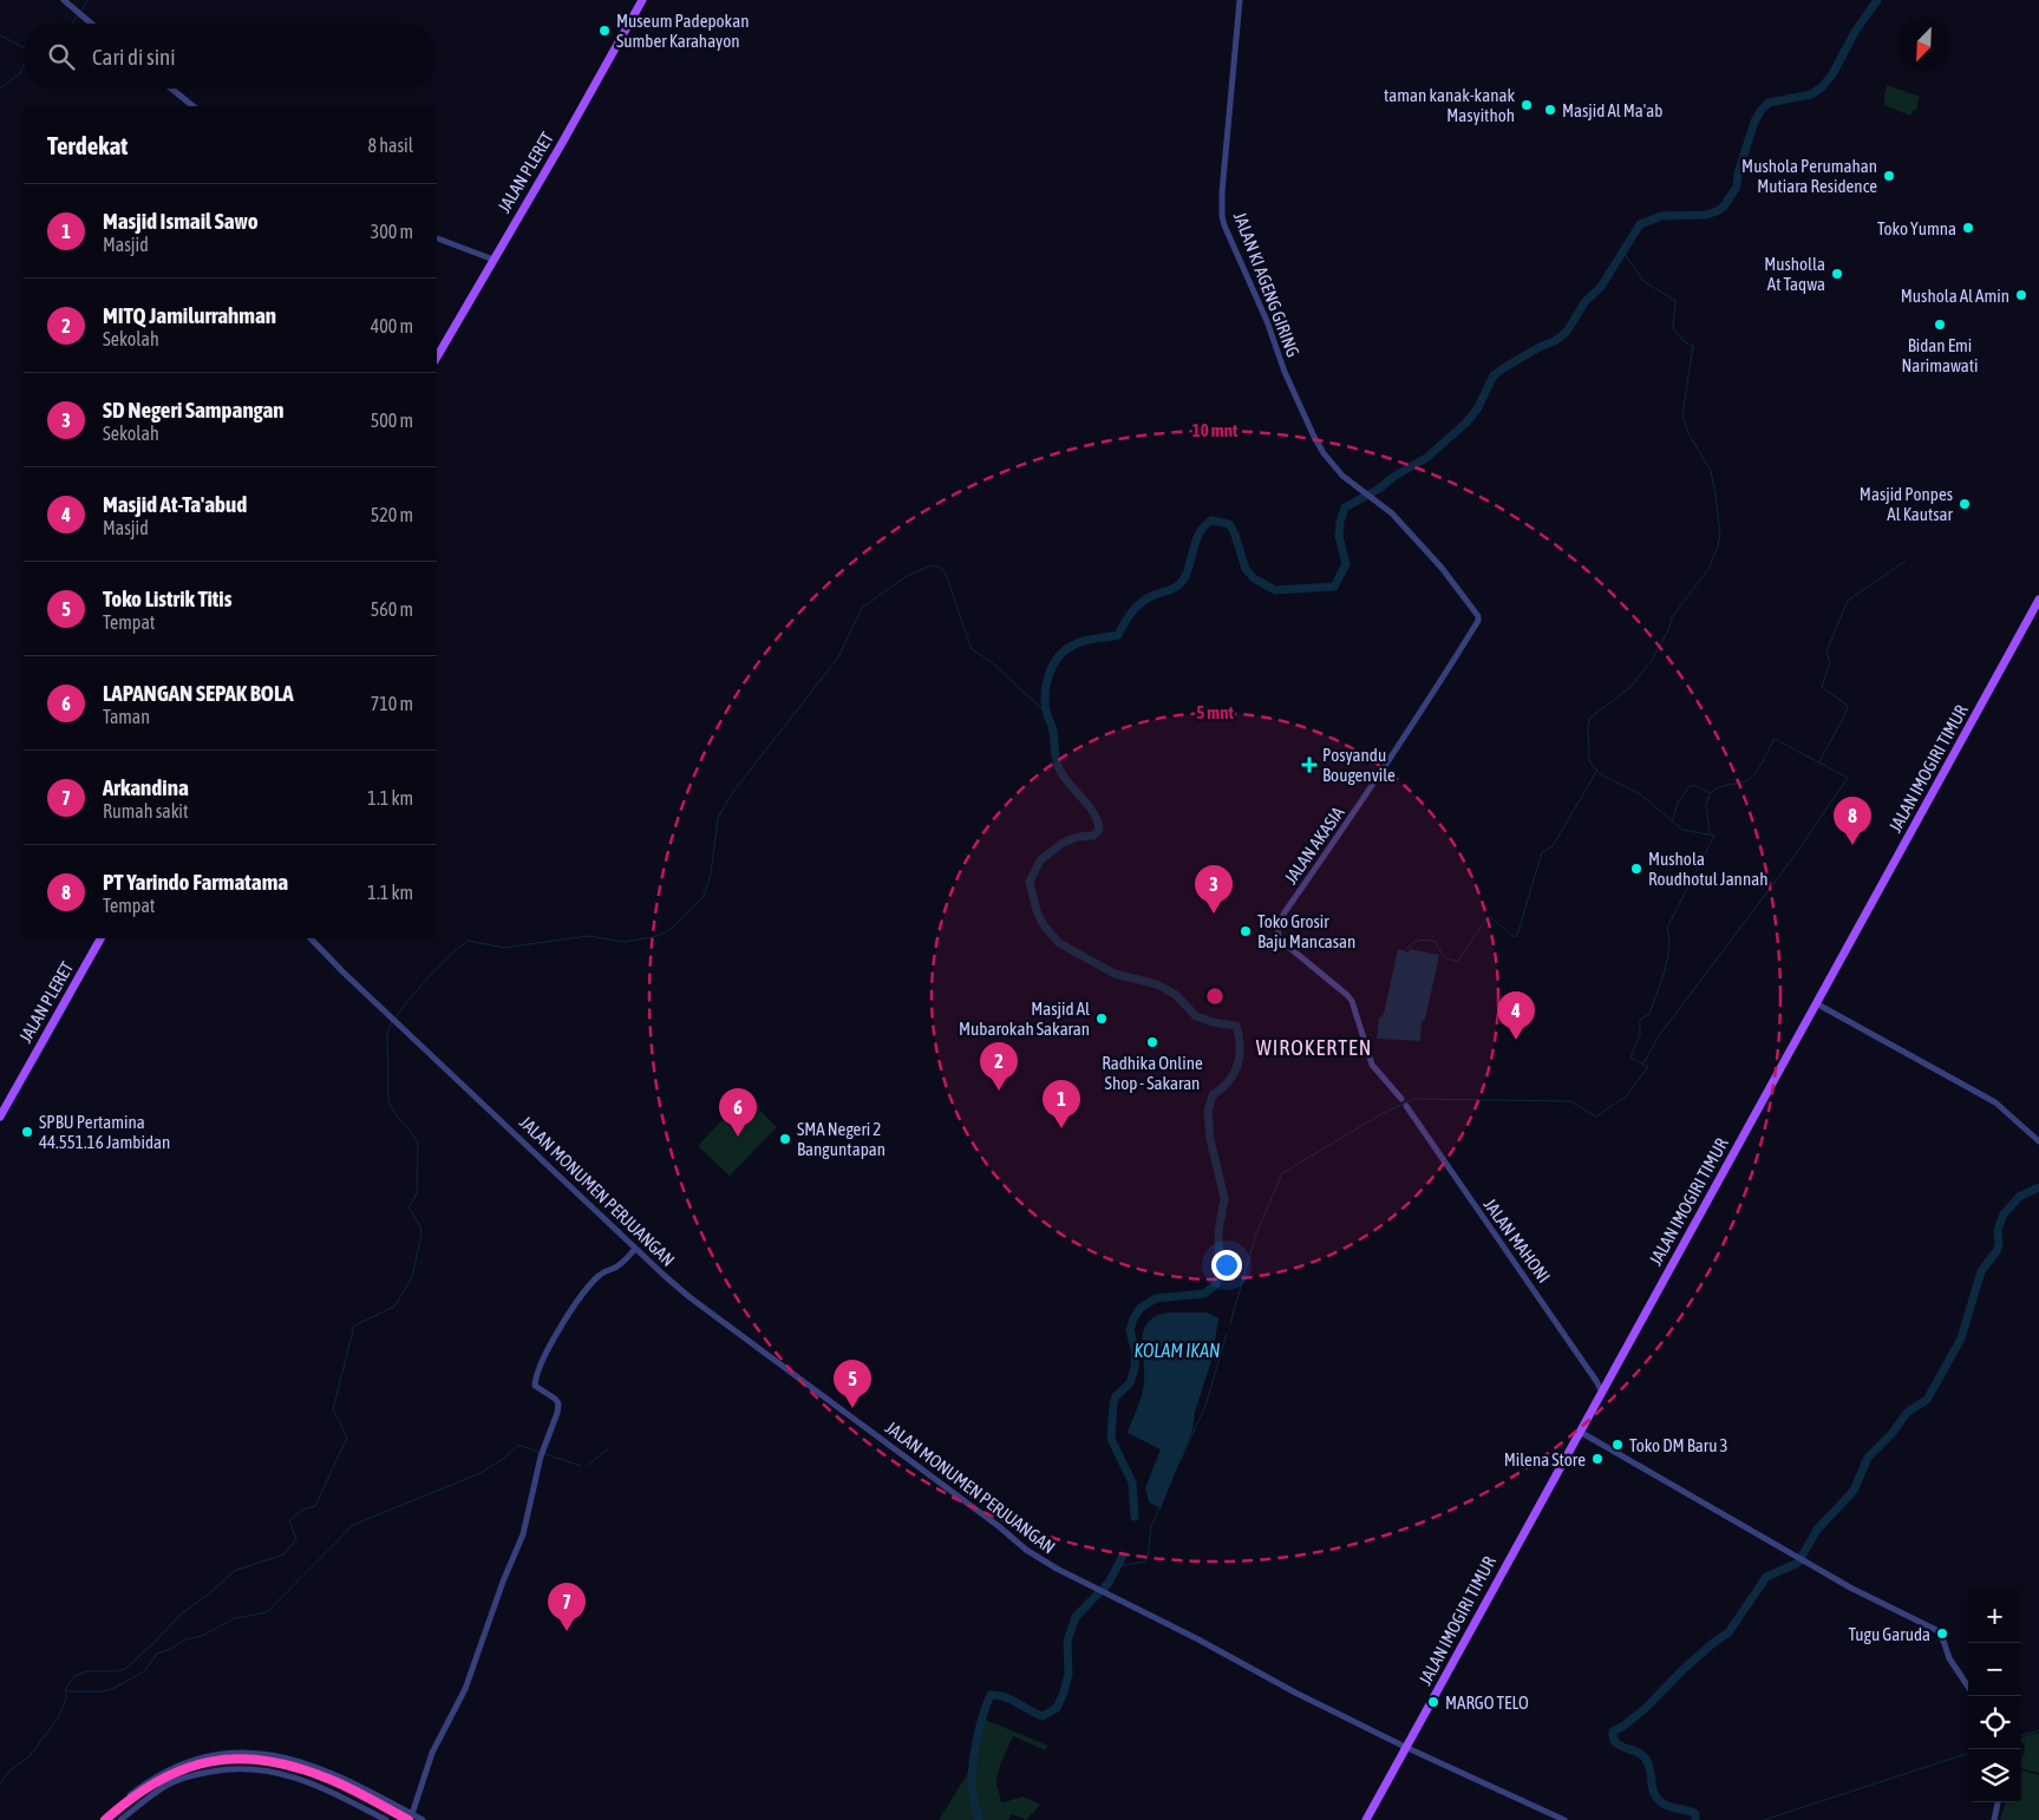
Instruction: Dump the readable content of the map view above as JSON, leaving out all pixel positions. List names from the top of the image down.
{
  "streets": {
    "main road": ["JALAN PLERET", "JALAN IMOGIRI TIMUR"],
    "street": [
      "JALAN KI AGENG GIRING",
      "JALAN AKASIA",
      "JALAN MONUMEN PERJUANGAN",
      "JALAN MAHONI"
    ]
  },
  "crossings": [
    ["JALAN KI AGENG GIRING", "JALAN AKASIA"],
    ["JALAN IMOGIRI TIMUR", "JALAN MONUMEN PERJUANGAN"],
    ["JALAN IMOGIRI TIMUR", "JALAN MAHONI"]
  ],
  "districts": ["WIROKERTEN"],
  "water": ["KOLAM IKAN"],
  "places": {
    "other": [
      "Museum Padepokan Sumber Karahayon",
      "taman kanak-kanak Masyithoh",
      "Masjid Al Ma'ab",
      "Mushola Perumahan Mutiara Residence",
      "Toko Yumna",
      "Musholla At Taqwa",
      "Mushola Al Amin",
      "Bidan Emi Narimawati",
      "Masjid Ponpes Al Kautsar",
      "Mushola Roudhotul Jannah",
      "Toko Grosir Baju Mancasan",
      "Masjid Al Mubarokah Sakaran",
      "Radhika Online Shop - Sakaran",
      "SPBU Pertamina 44.551.16 Jambidan",
      "SMA Negeri 2 Banguntapan",
      "Toko DM Baru 3",
      "Milena Store",
      "Tugu Garuda",
      "MARGO TELO"
    ],
    "health": ["Posyandu Bougenvile"]
  },
  "north": "bottom left",
  "page": {
    "search": "Cari di sini",
    "heading": ["Terdekat", "8 hasil"],
    "list": [
      {
        "mark": "1",
        "name": "Masjid Ismail Sawo",
        "note": "Masjid",
        "value": "300 m"
      },
      {
        "mark": "2",
        "name": "MITQ Jamilurrahman",
        "note": "Sekolah",
        "value": "400 m"
      },
      {
        "mark": "3",
        "name": "SD Negeri Sampangan",
        "note": "Sekolah",
        "value": "500 m"
      },
      {
        "mark": "4",
        "name": "Masjid At-Ta'abud",
        "note": "Masjid",
        "value": "520 m"
      },
      {
        "mark": "5",
        "name": "Toko Listrik Titis",
        "note": "Tempat",
        "value": "560 m"
      },
      {
        "mark": "6",
        "name": "LAPANGAN SEPAK BOLA",
        "note": "Taman",
        "value": "710 m"
      },
      {
        "mark": "7",
        "name": "Arkandina",
        "note": "Rumah sakit",
        "value": "1.1 km"
      },
      {
        "mark": "8",
        "name": "PT Yarindo Farmatama",
        "note": "Tempat",
        "value": "1.1 km"
      }
    ],
    "pins": [
      "8",
      "3",
      "4",
      "2",
      "1",
      "6",
      "5",
      "7"
    ],
    "map_buttons": ["+", "−"]
  },
  "rings": ["10 mnt", "5 mnt"]
}
